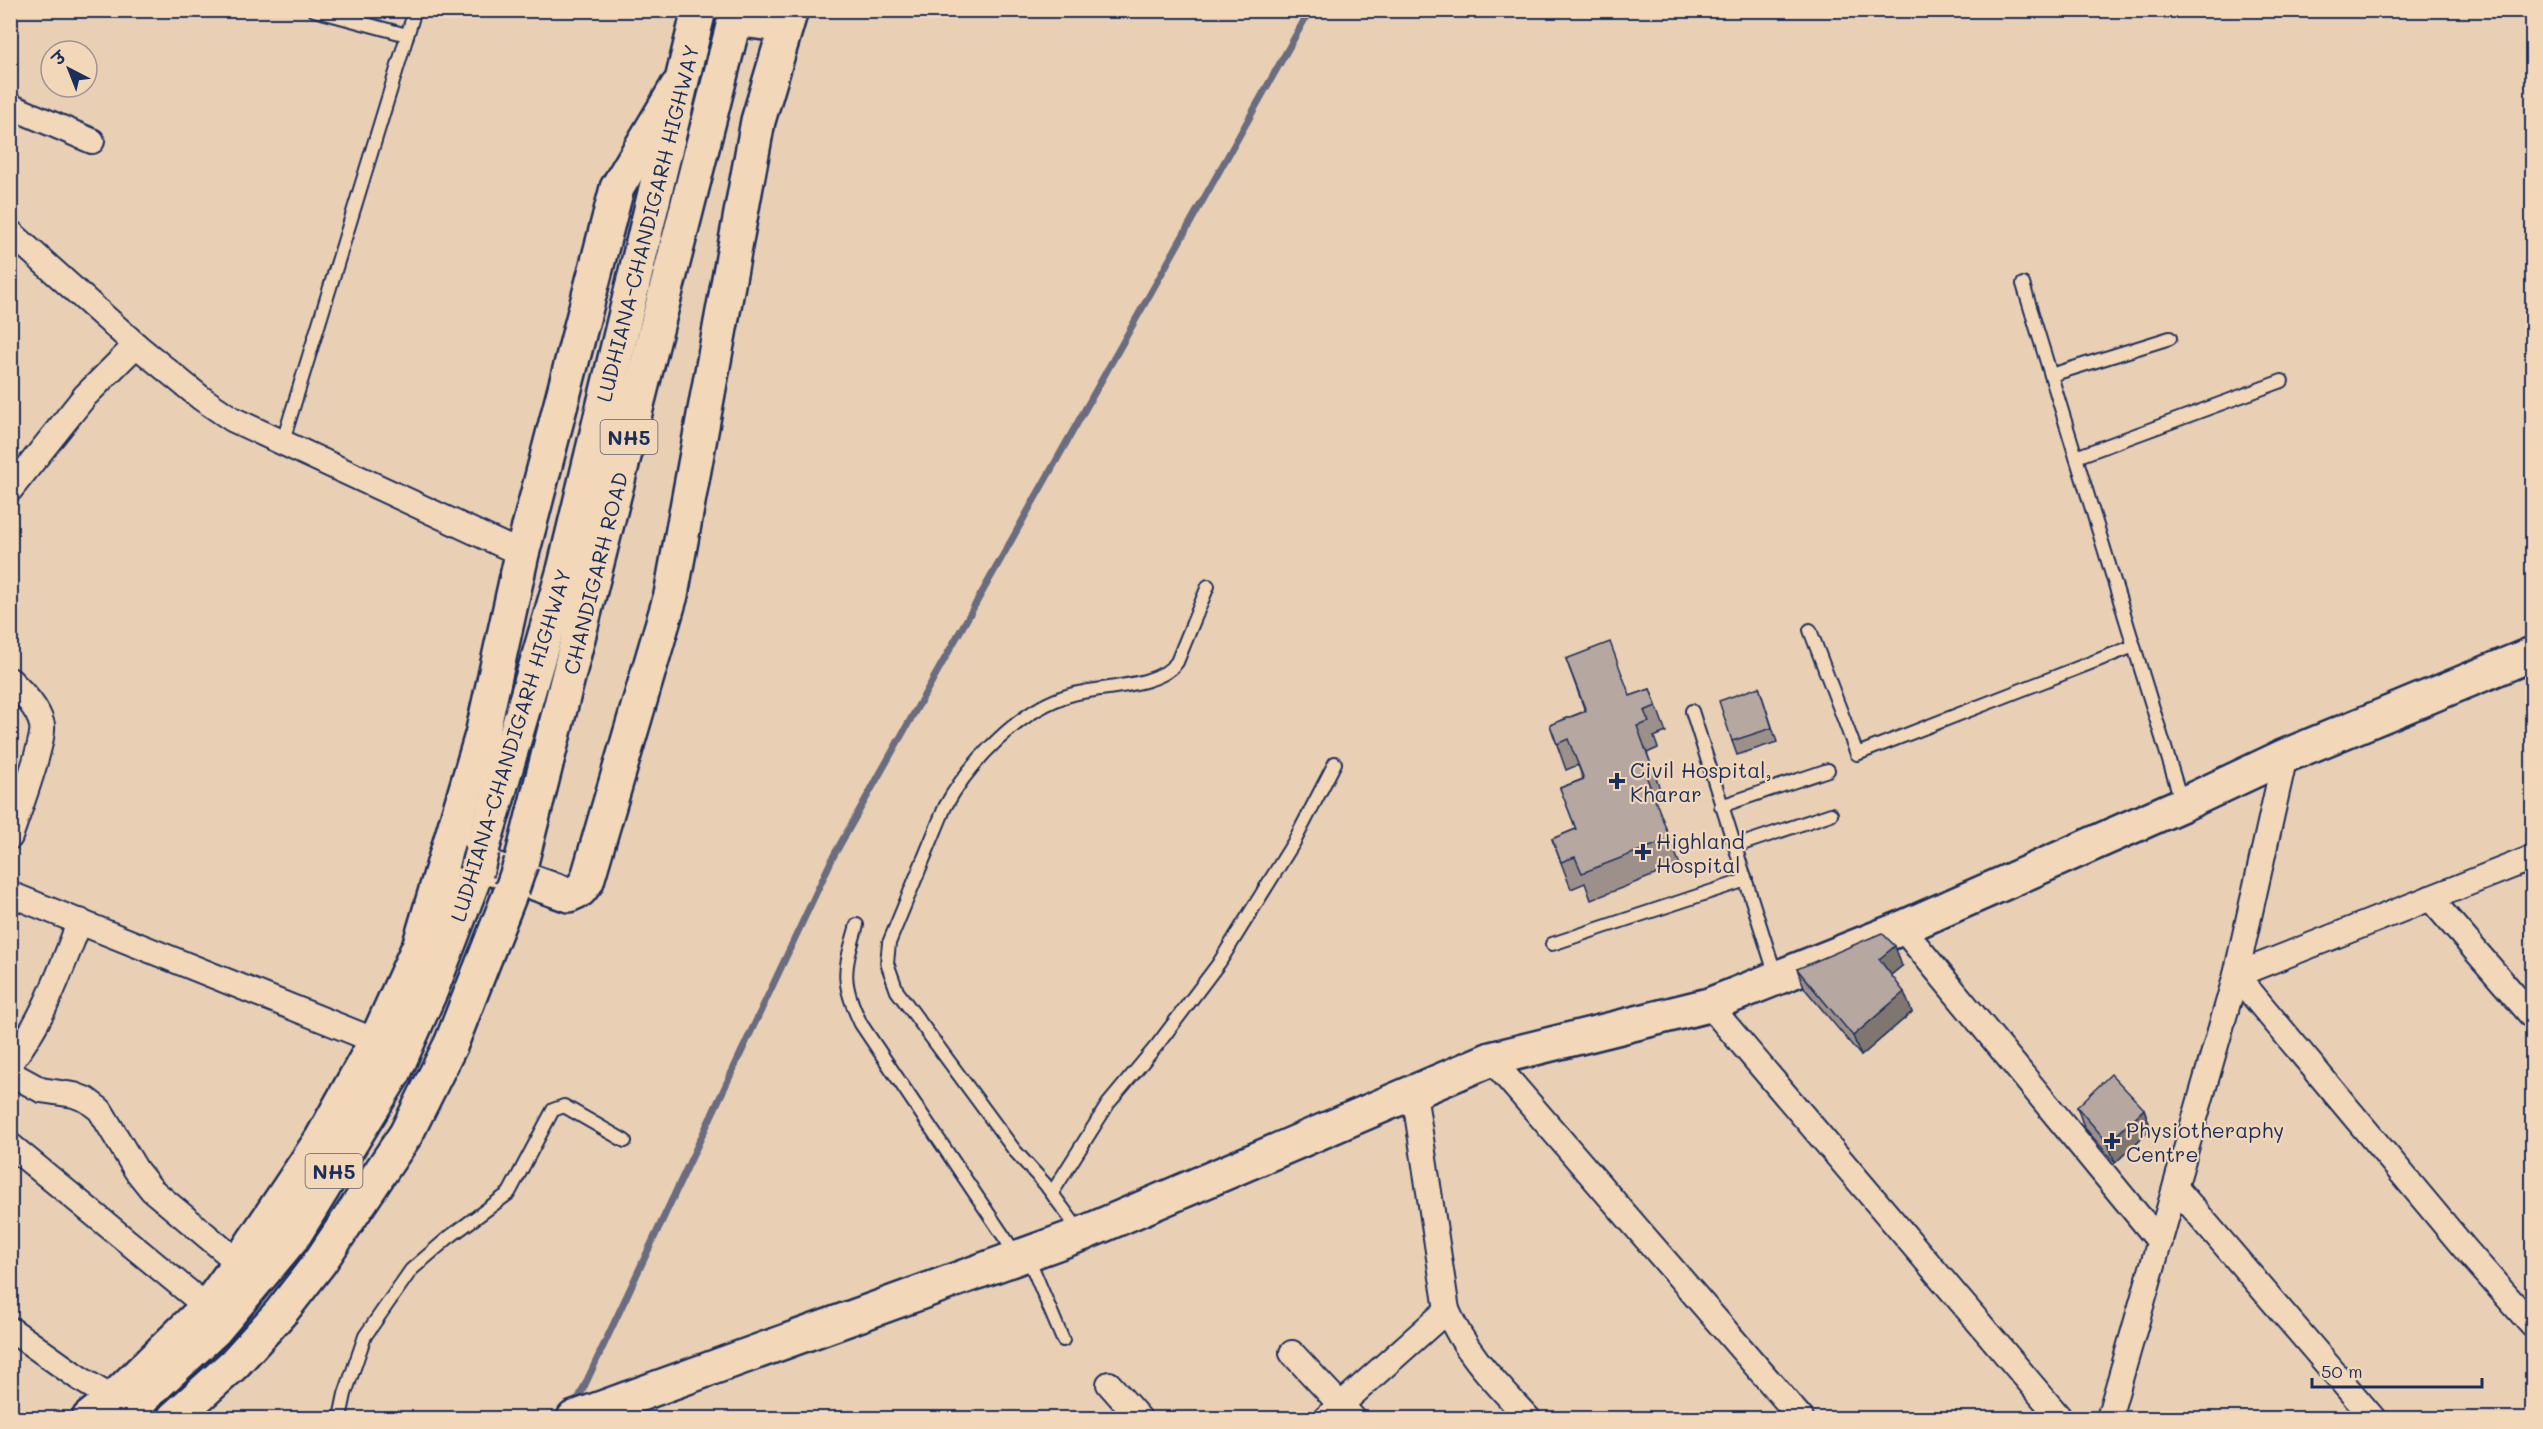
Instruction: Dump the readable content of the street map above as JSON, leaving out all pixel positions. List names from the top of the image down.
{
  "streets": {
    "main road": ["LUDHIANA-CHANDIGARH HIGHWAY", "NH5", "CHANDIGARH ROAD"]
  },
  "places": {
    "health": ["Civil Hospital, Kharar", "Highland Hospital", "Physiotheraphy Centre"]
  },
  "scale_bar": "50 m",
  "north": "top left"
}
